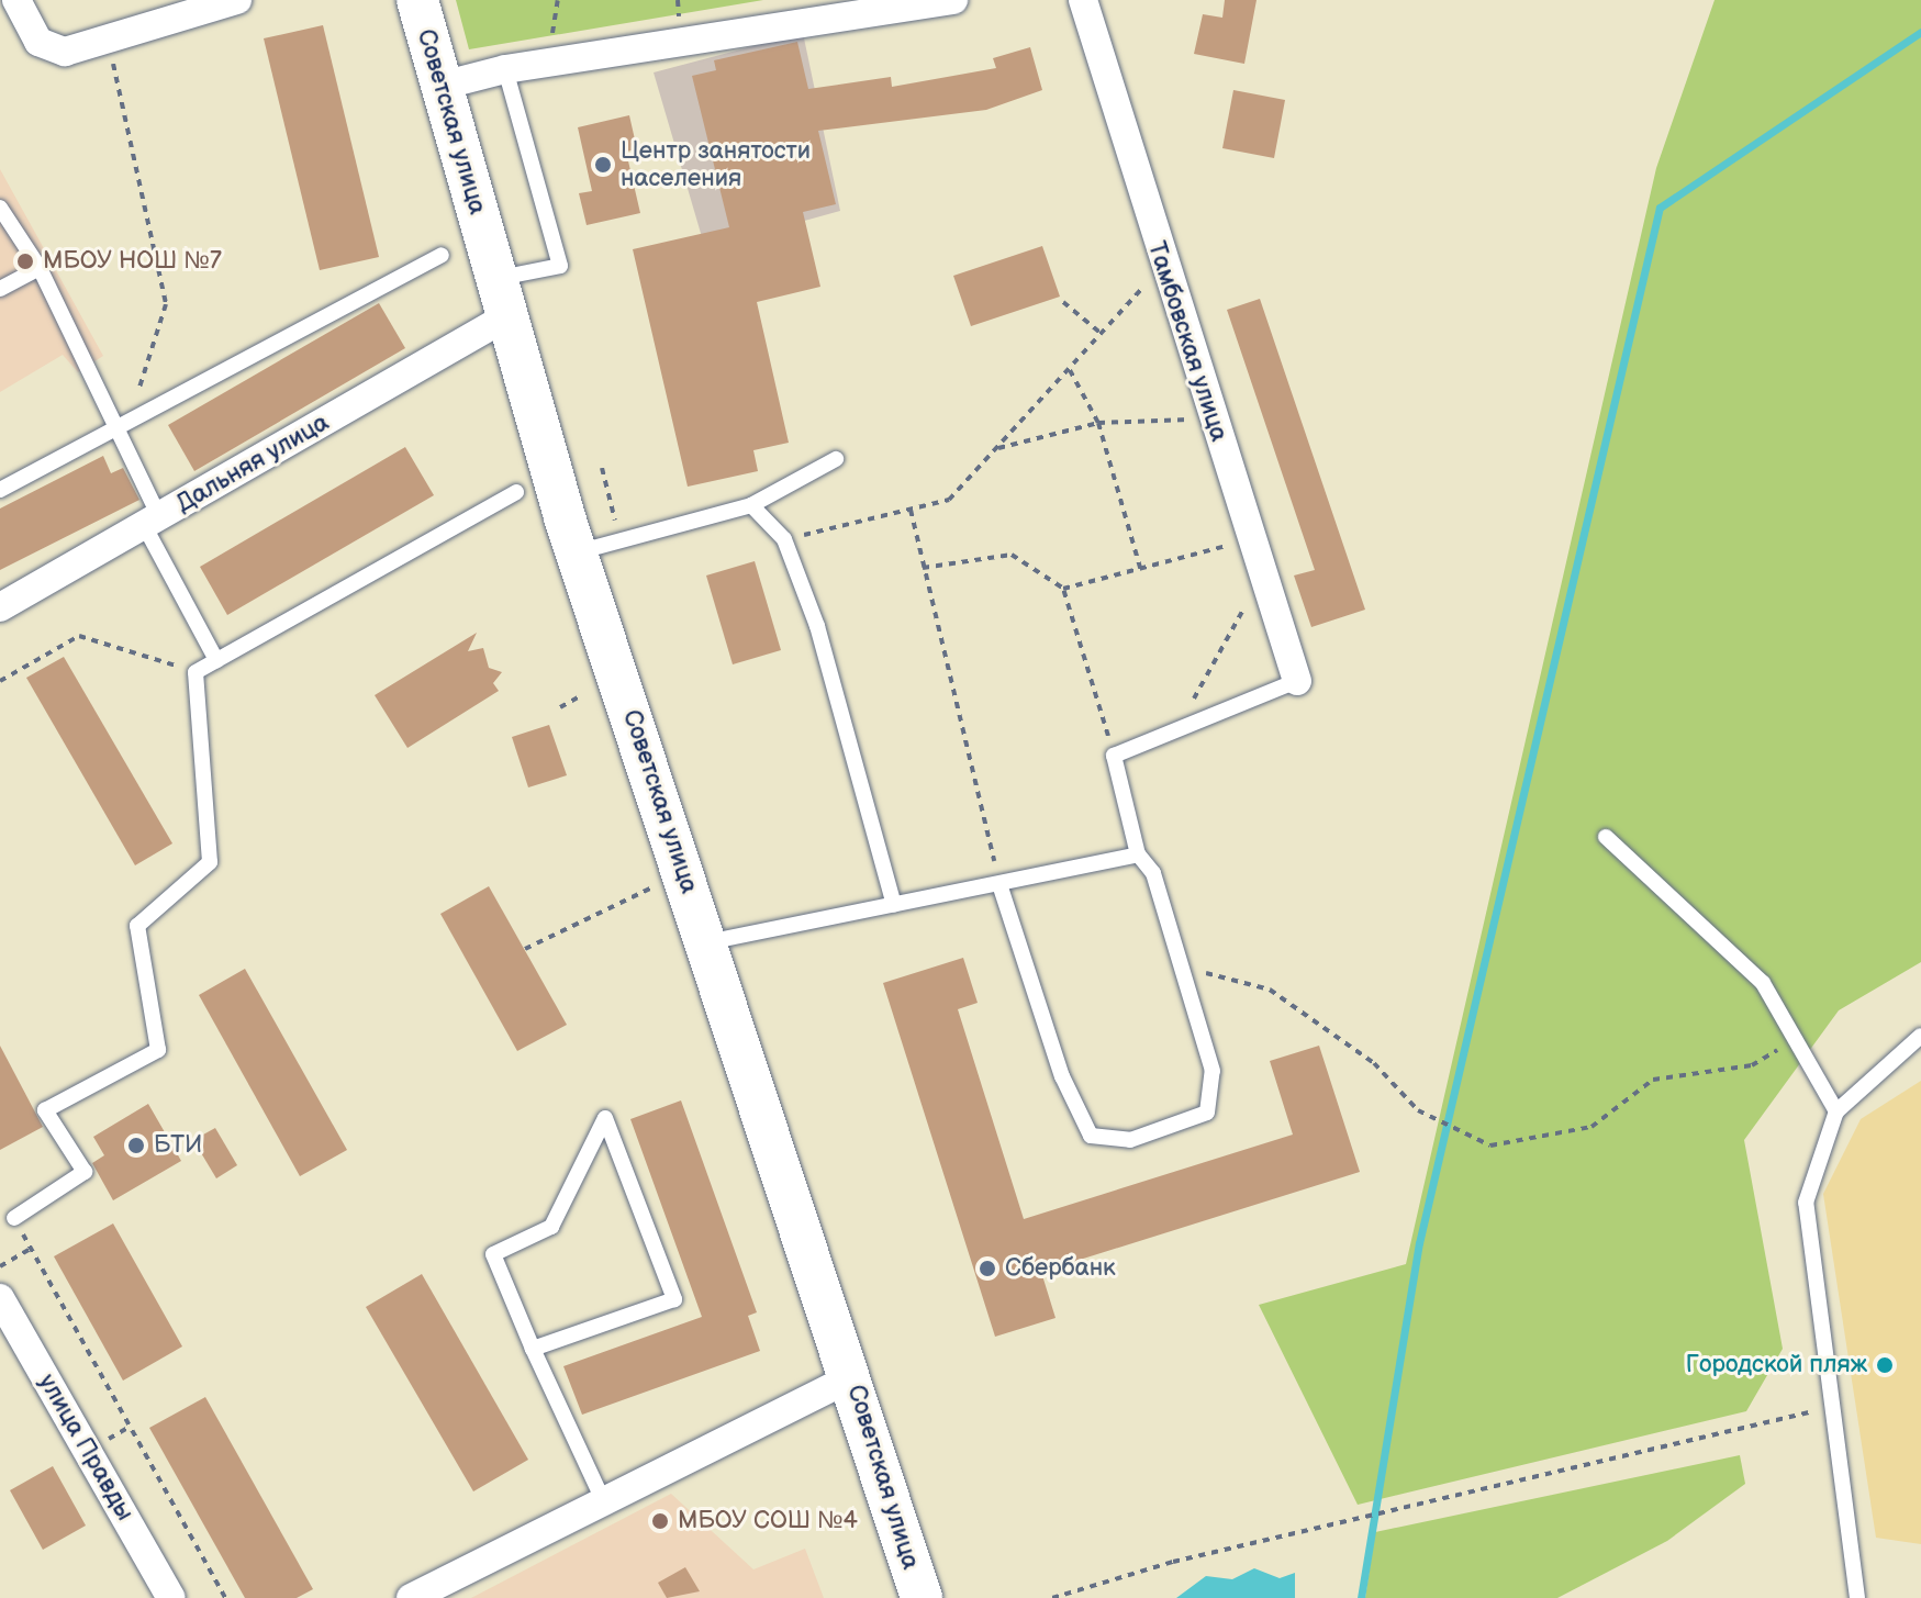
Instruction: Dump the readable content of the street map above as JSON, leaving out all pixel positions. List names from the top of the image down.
{
  "streets": {
    "main road": ["Советская улица"],
    "street": ["Тамбовская улица", "Дальняя улица", "улица Правды"]
  },
  "crossings": [
    ["Советская улица", "Дальняя улица"]
  ],
  "places": [
    "Центр занятости населения",
    "МБОУ НОШ №7",
    "БТИ",
    "Сбербанк",
    "Городской пляж",
    "МБОУ СОШ №4"
  ]
}
